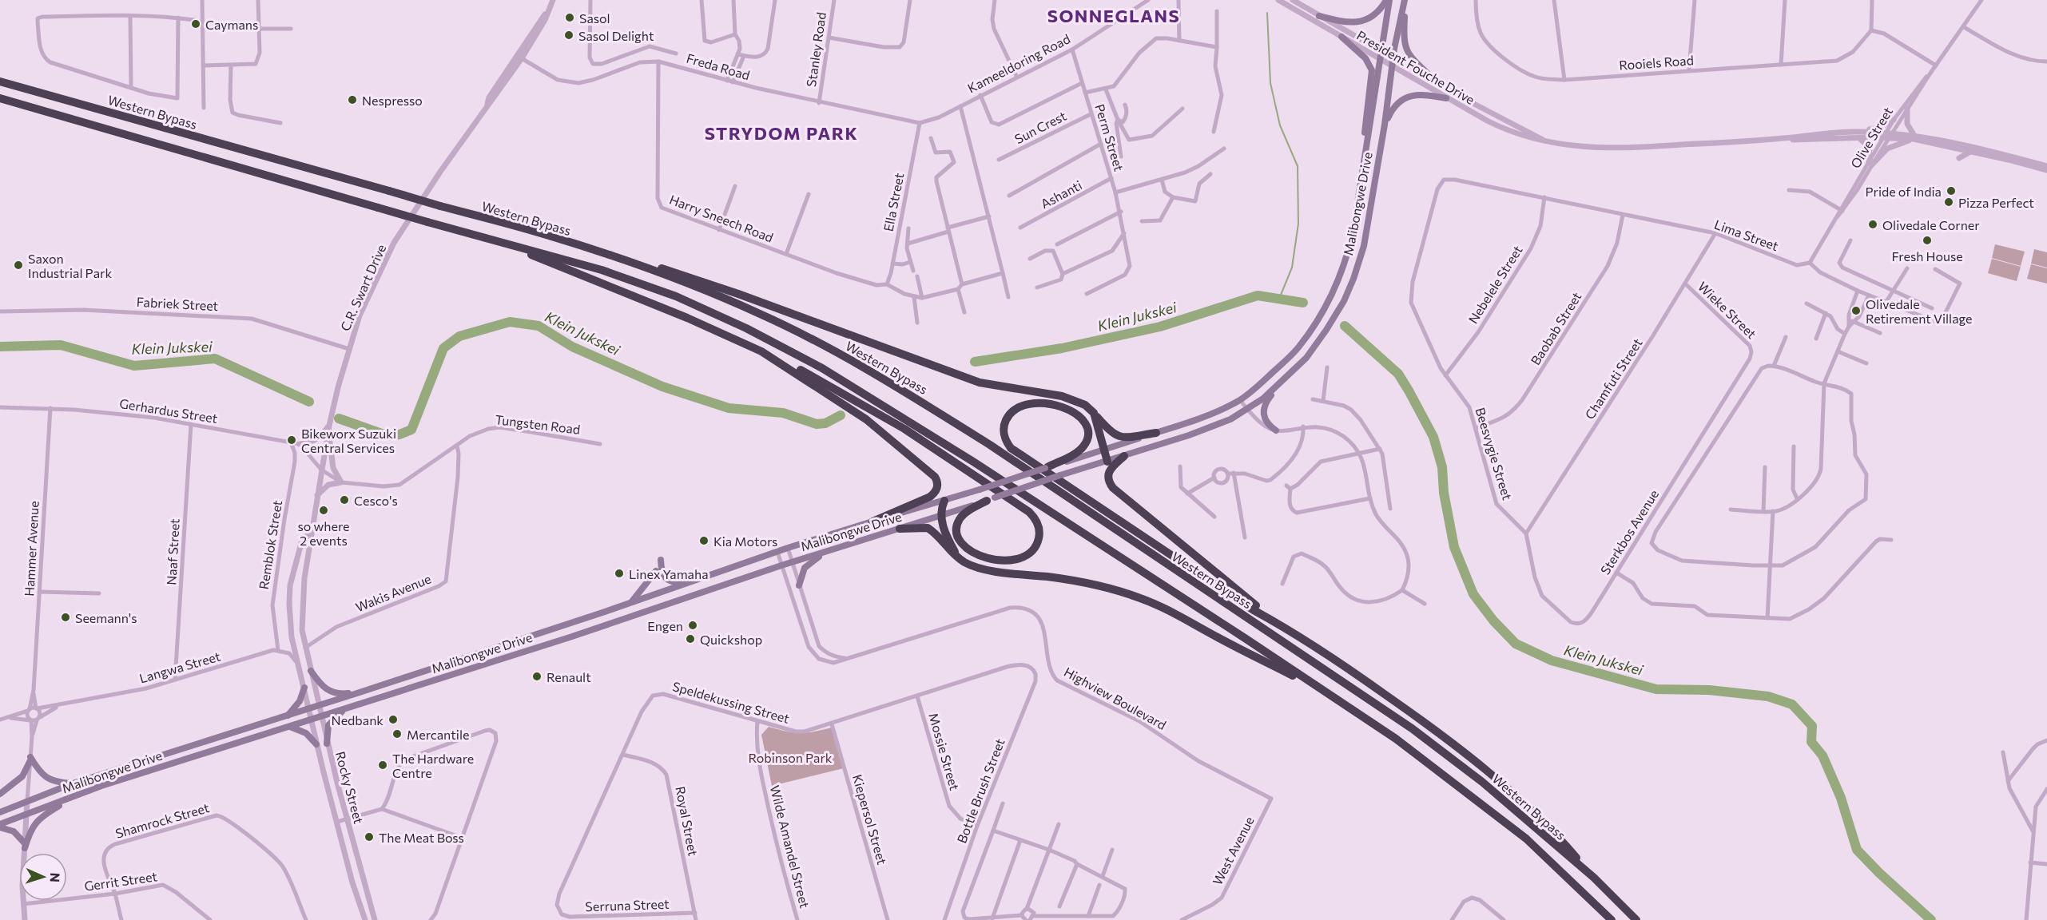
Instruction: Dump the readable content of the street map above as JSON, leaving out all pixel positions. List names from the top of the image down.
{
  "streets": {
    "highway": ["Western Bypass"],
    "main road": ["Malibongwe Drive"],
    "street": [
      "Stanley Road",
      "Rooiels Road",
      "Kameeldoring Road",
      "Freda Road",
      "President Fouche Drive",
      "Sun Crest",
      "Perm Street",
      "Olive Street",
      "Ashanti",
      "Ella Street",
      "Harry Sneech Road",
      "Lima Street",
      "Nebelele Street",
      "C.R. Swart Drive",
      "Fabriek Street",
      "Wieke Street",
      "Baobab Street",
      "Chamfuti Street",
      "Gerhardus Street",
      "Tungsten Road",
      "Beesvygie Street",
      "Sterkbos Avenue",
      "Remblok Street",
      "Hammer Avenue",
      "Naaf Street",
      "Wakis Avenue",
      "Langwa Street",
      "Highview Boulevard",
      "Speldekussing Street",
      "Mossie Street",
      "Rocky Street",
      "Bottle Brush Street",
      "Kiepersol Street",
      "Shamrock Street",
      "Royal Street",
      "Wilde Amandel Street",
      "West Avenue",
      "Gerrit Street",
      "Serruna Street"
    ]
  },
  "crossings": [
    ["Stanley Road", "Freda Road"],
    ["Kameeldoring Road", "Freda Road"],
    ["Kameeldoring Road", "Perm Street"],
    ["Kameeldoring Road", "Ella Street"],
    ["Freda Road", "Ella Street"],
    ["Freda Road", "Harry Sneech Road"],
    ["Freda Road", "C.R. Swart Drive"],
    ["President Fouche Drive", "Olive Street"],
    ["President Fouche Drive", "Malibongwe Drive"],
    ["Sun Crest", "Perm Street"],
    ["Perm Street", "Ashanti"],
    ["Olive Street", "Lima Street"],
    ["Ella Street", "Harry Sneech Road"],
    ["Malibongwe Drive", "C.R. Swart Drive"],
    ["Malibongwe Drive", "Highview Boulevard"],
    ["Malibongwe Drive", "Rocky Street"],
    ["Lima Street", "Nebelele Street"],
    ["Lima Street", "Baobab Street"],
    ["Lima Street", "Chamfuti Street"],
    ["Lima Street", "Beesvygie Street"],
    ["Nebelele Street", "Beesvygie Street"],
    ["C.R. Swart Drive", "Fabriek Street"],
    ["C.R. Swart Drive", "Tungsten Road"],
    ["C.R. Swart Drive", "Wakis Avenue"],
    ["C.R. Swart Drive", "Rocky Street"],
    ["Wieke Street", "Chamfuti Street"],
    ["Wieke Street", "Sterkbos Avenue"],
    ["Baobab Street", "Beesvygie Street"],
    ["Chamfuti Street", "Beesvygie Street"],
    ["Chamfuti Street", "Sterkbos Avenue"],
    ["Gerhardus Street", "Remblok Street"],
    ["Gerhardus Street", "Hammer Avenue"],
    ["Gerhardus Street", "Naaf Street"],
    ["Tungsten Road", "Wakis Avenue"],
    ["Beesvygie Street", "Sterkbos Avenue"],
    ["Remblok Street", "Langwa Street"],
    ["Hammer Avenue", "Langwa Street"],
    ["Naaf Street", "Langwa Street"],
    ["Highview Boulevard", "West Avenue"],
    ["Speldekussing Street", "Mossie Street"],
    ["Speldekussing Street", "Bottle Brush Street"],
    ["Speldekussing Street", "Kiepersol Street"],
    ["Speldekussing Street", "Royal Street"],
    ["Speldekussing Street", "Wilde Amandel Street"],
    ["Speldekussing Street", "Serruna Street"],
    ["Mossie Street", "Bottle Brush Street"],
    ["Shamrock Street", "Gerrit Street"],
    ["Royal Street", "Serruna Street"]
  ],
  "districts": ["SONNEGLANS", "STRYDOM PARK"],
  "water": ["Klein Jukskei"],
  "parks": ["Robinson Park"],
  "places": [
    "Sasol",
    "Caymans",
    "Sasol Delight",
    "Nespresso",
    "Pride of India",
    "Pizza Perfect",
    "Olivedale Corner",
    "Fresh House",
    "Saxon Industrial Park",
    "Olivedale Retirement Village",
    "Bikeworx Suzuki Central Services",
    "Cesco's",
    "so where 2 events",
    "Kia Motors",
    "Linex Yamaha",
    "Seemann's",
    "Engen",
    "Quickshop",
    "Renault",
    "Nedbank",
    "Mercantile",
    "The Hardware Centre",
    "The Meat Boss"
  ],
  "north": "right"
}
